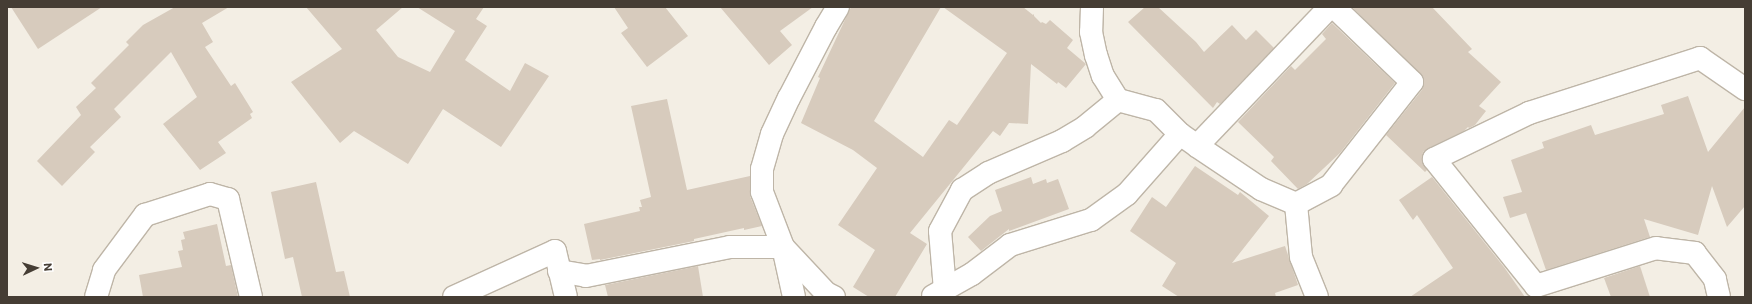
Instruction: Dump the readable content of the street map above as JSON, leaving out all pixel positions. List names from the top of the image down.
{
  "north": "right"
}
